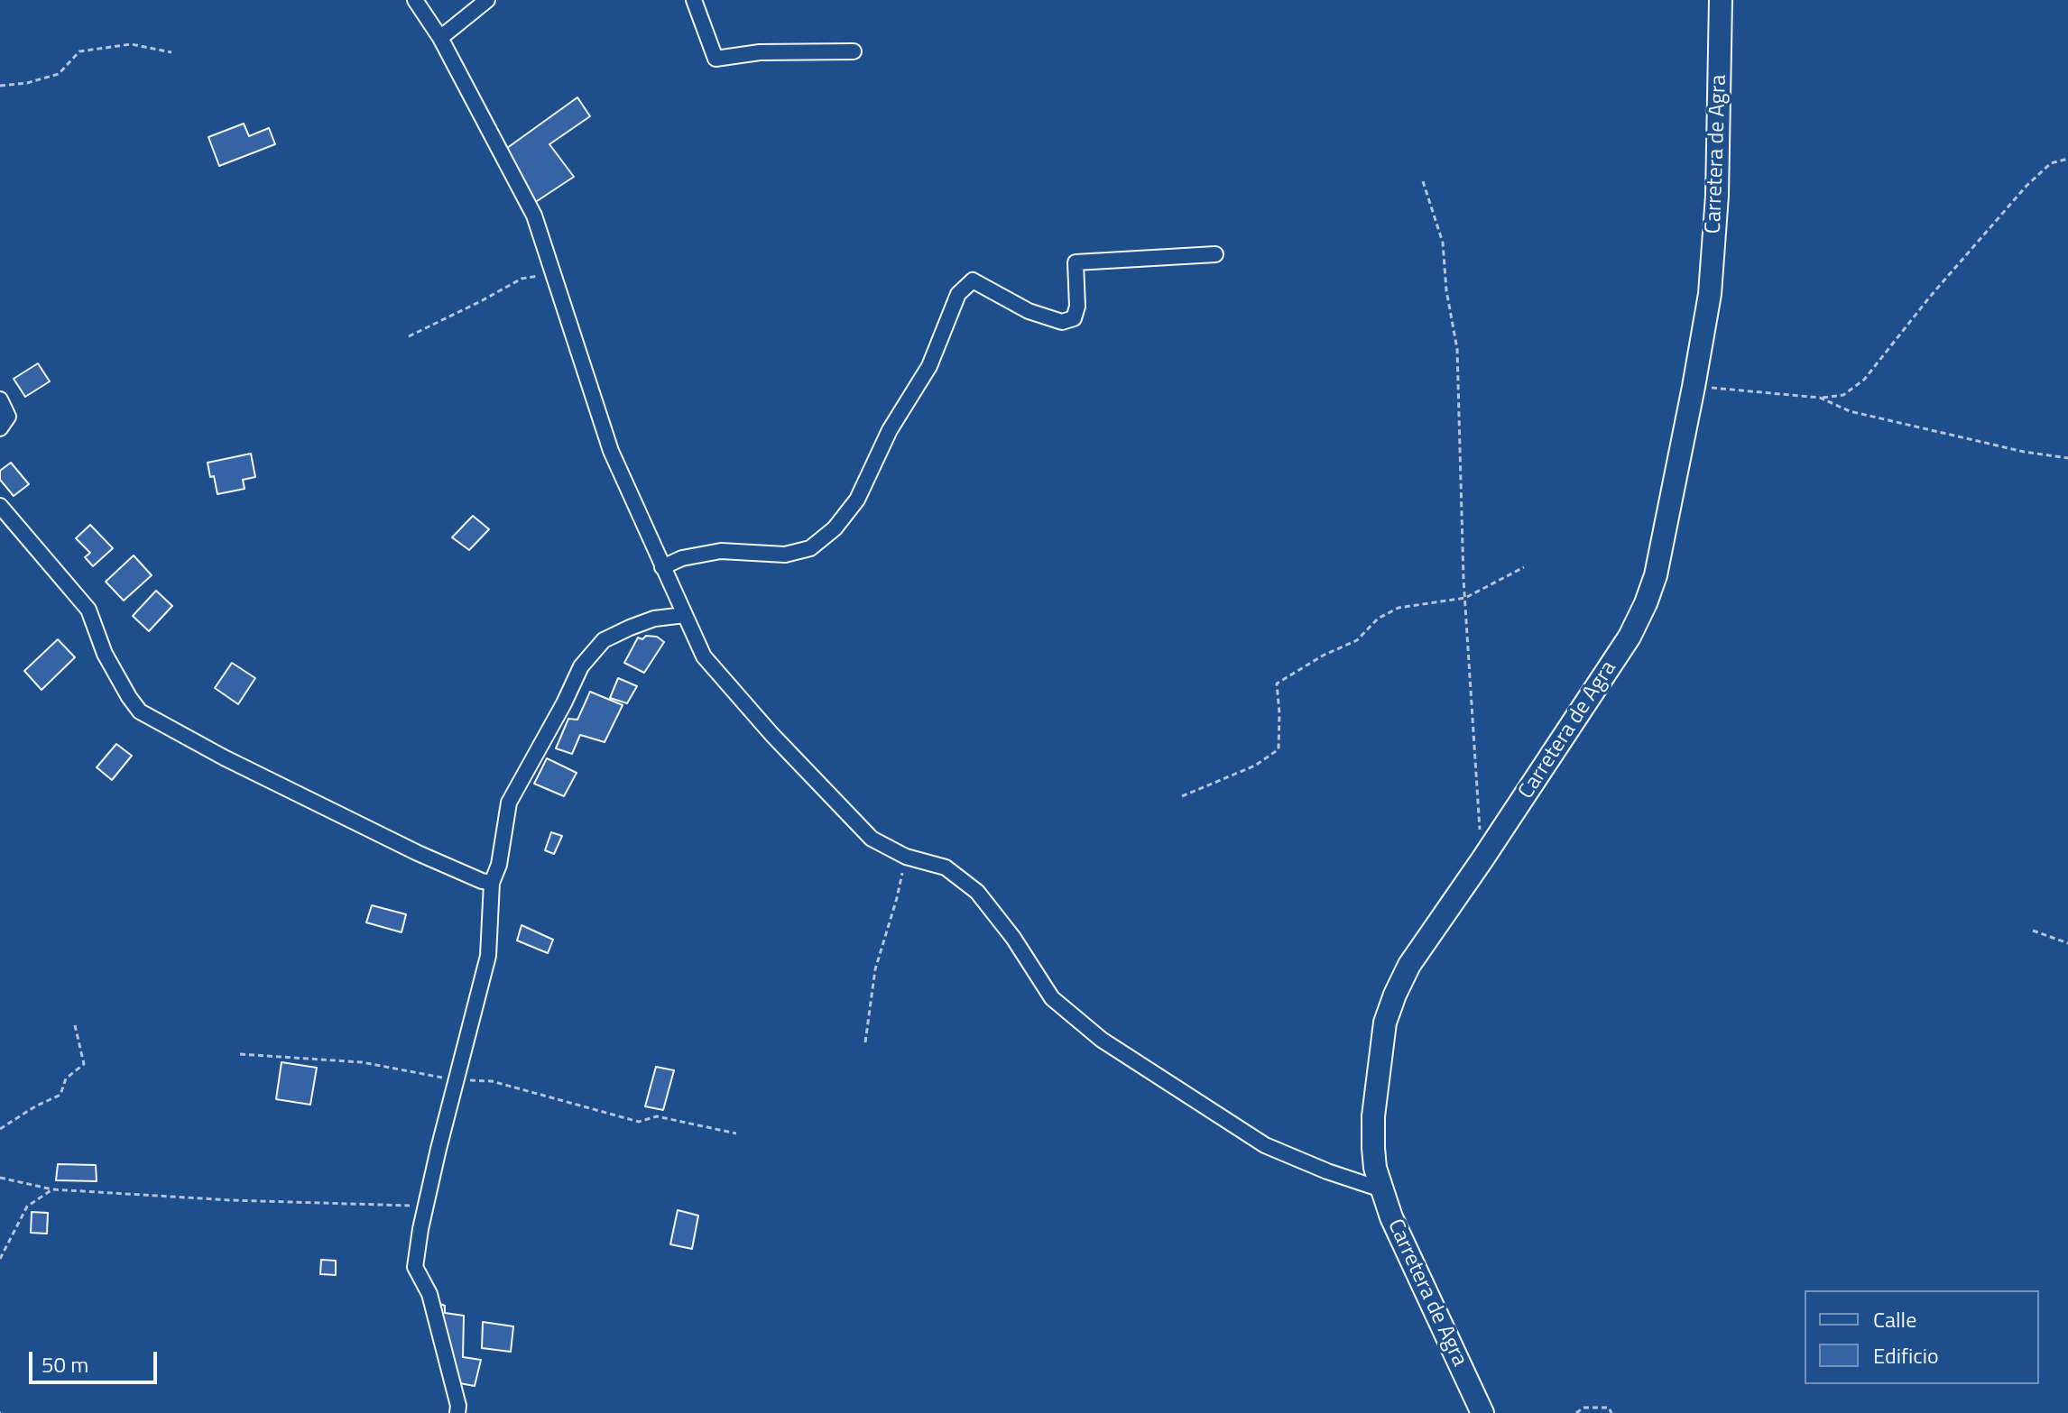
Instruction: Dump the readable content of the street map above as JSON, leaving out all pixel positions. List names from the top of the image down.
{
  "streets": {
    "street": ["Carretera de Agra"]
  },
  "legend": ["Calle", "Edificio"],
  "scale_bar": "50 m"
}
